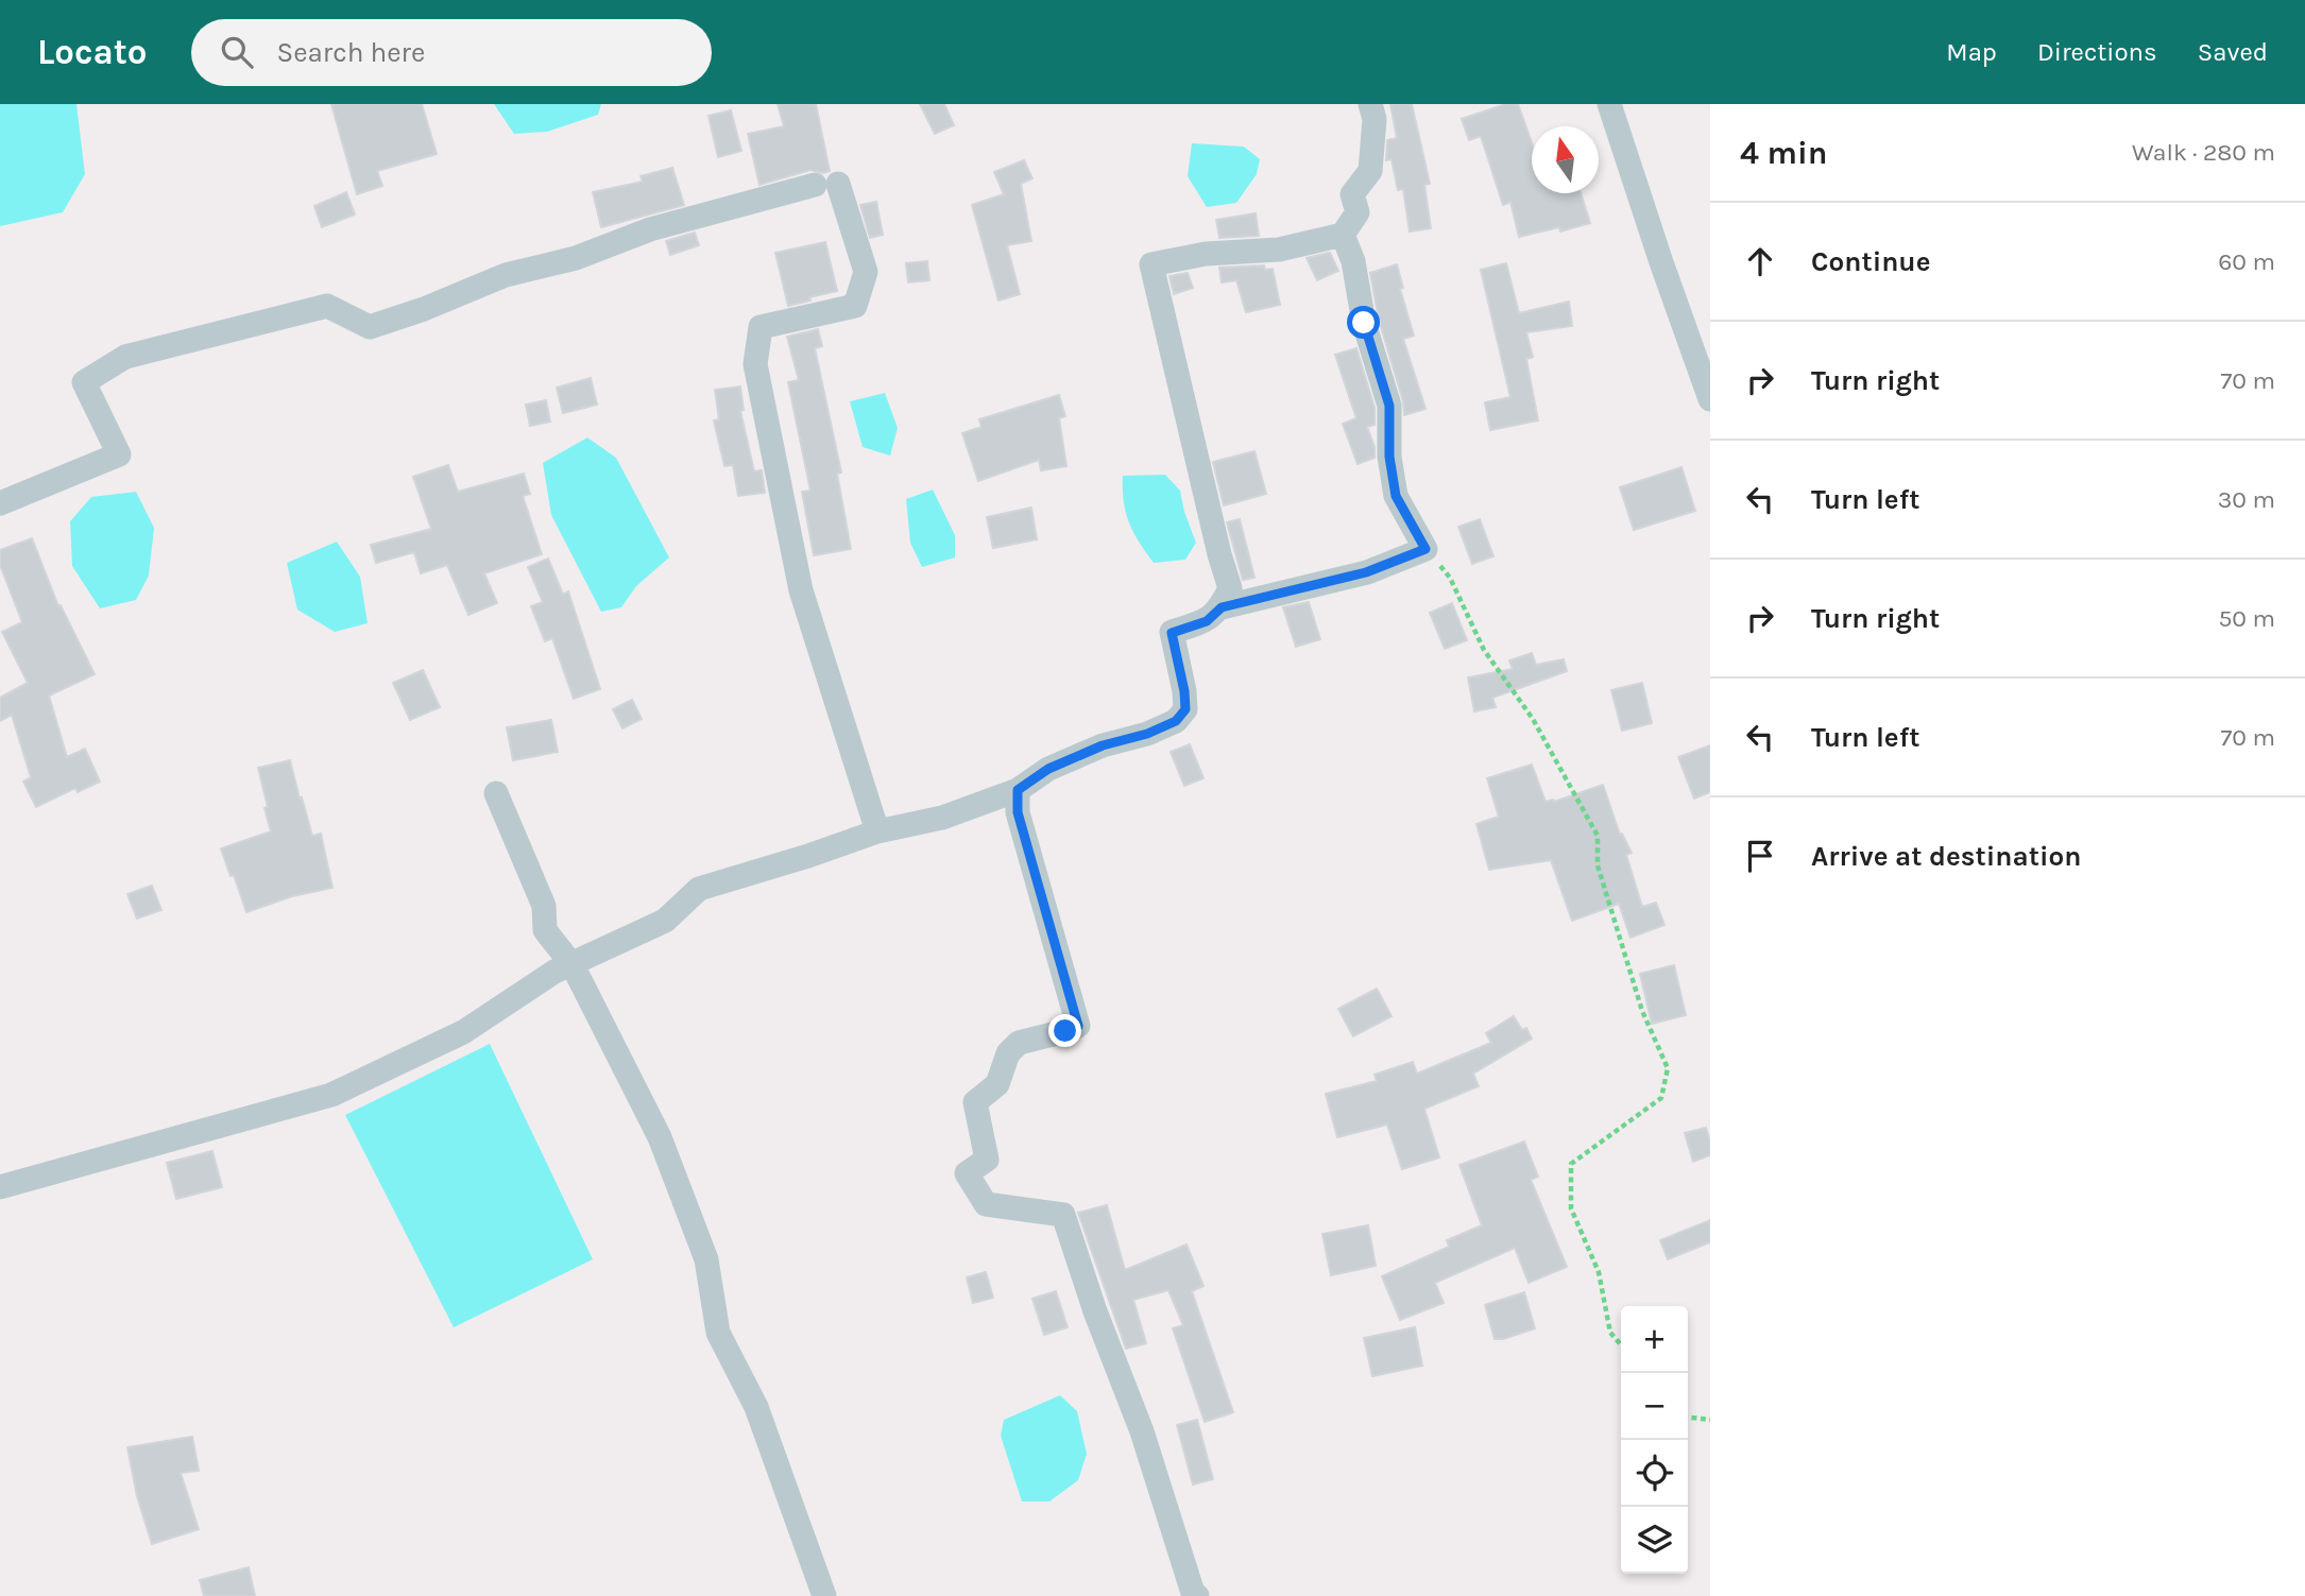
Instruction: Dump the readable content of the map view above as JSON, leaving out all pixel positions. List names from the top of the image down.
{
  "north": "top",
  "page": {
    "header": "Locato",
    "search": "Search here",
    "nav": ["Map", "Directions", "Saved"],
    "heading": ["4 min", "Walk · 280 m"],
    "list": [
      ["Continue", "60 m"],
      ["Turn right", "70 m"],
      ["Turn left", "30 m"],
      ["Turn right", "50 m"],
      ["Turn left", "70 m"],
      "Arrive at destination"
    ],
    "map_buttons": ["+", "−"]
  }
}
